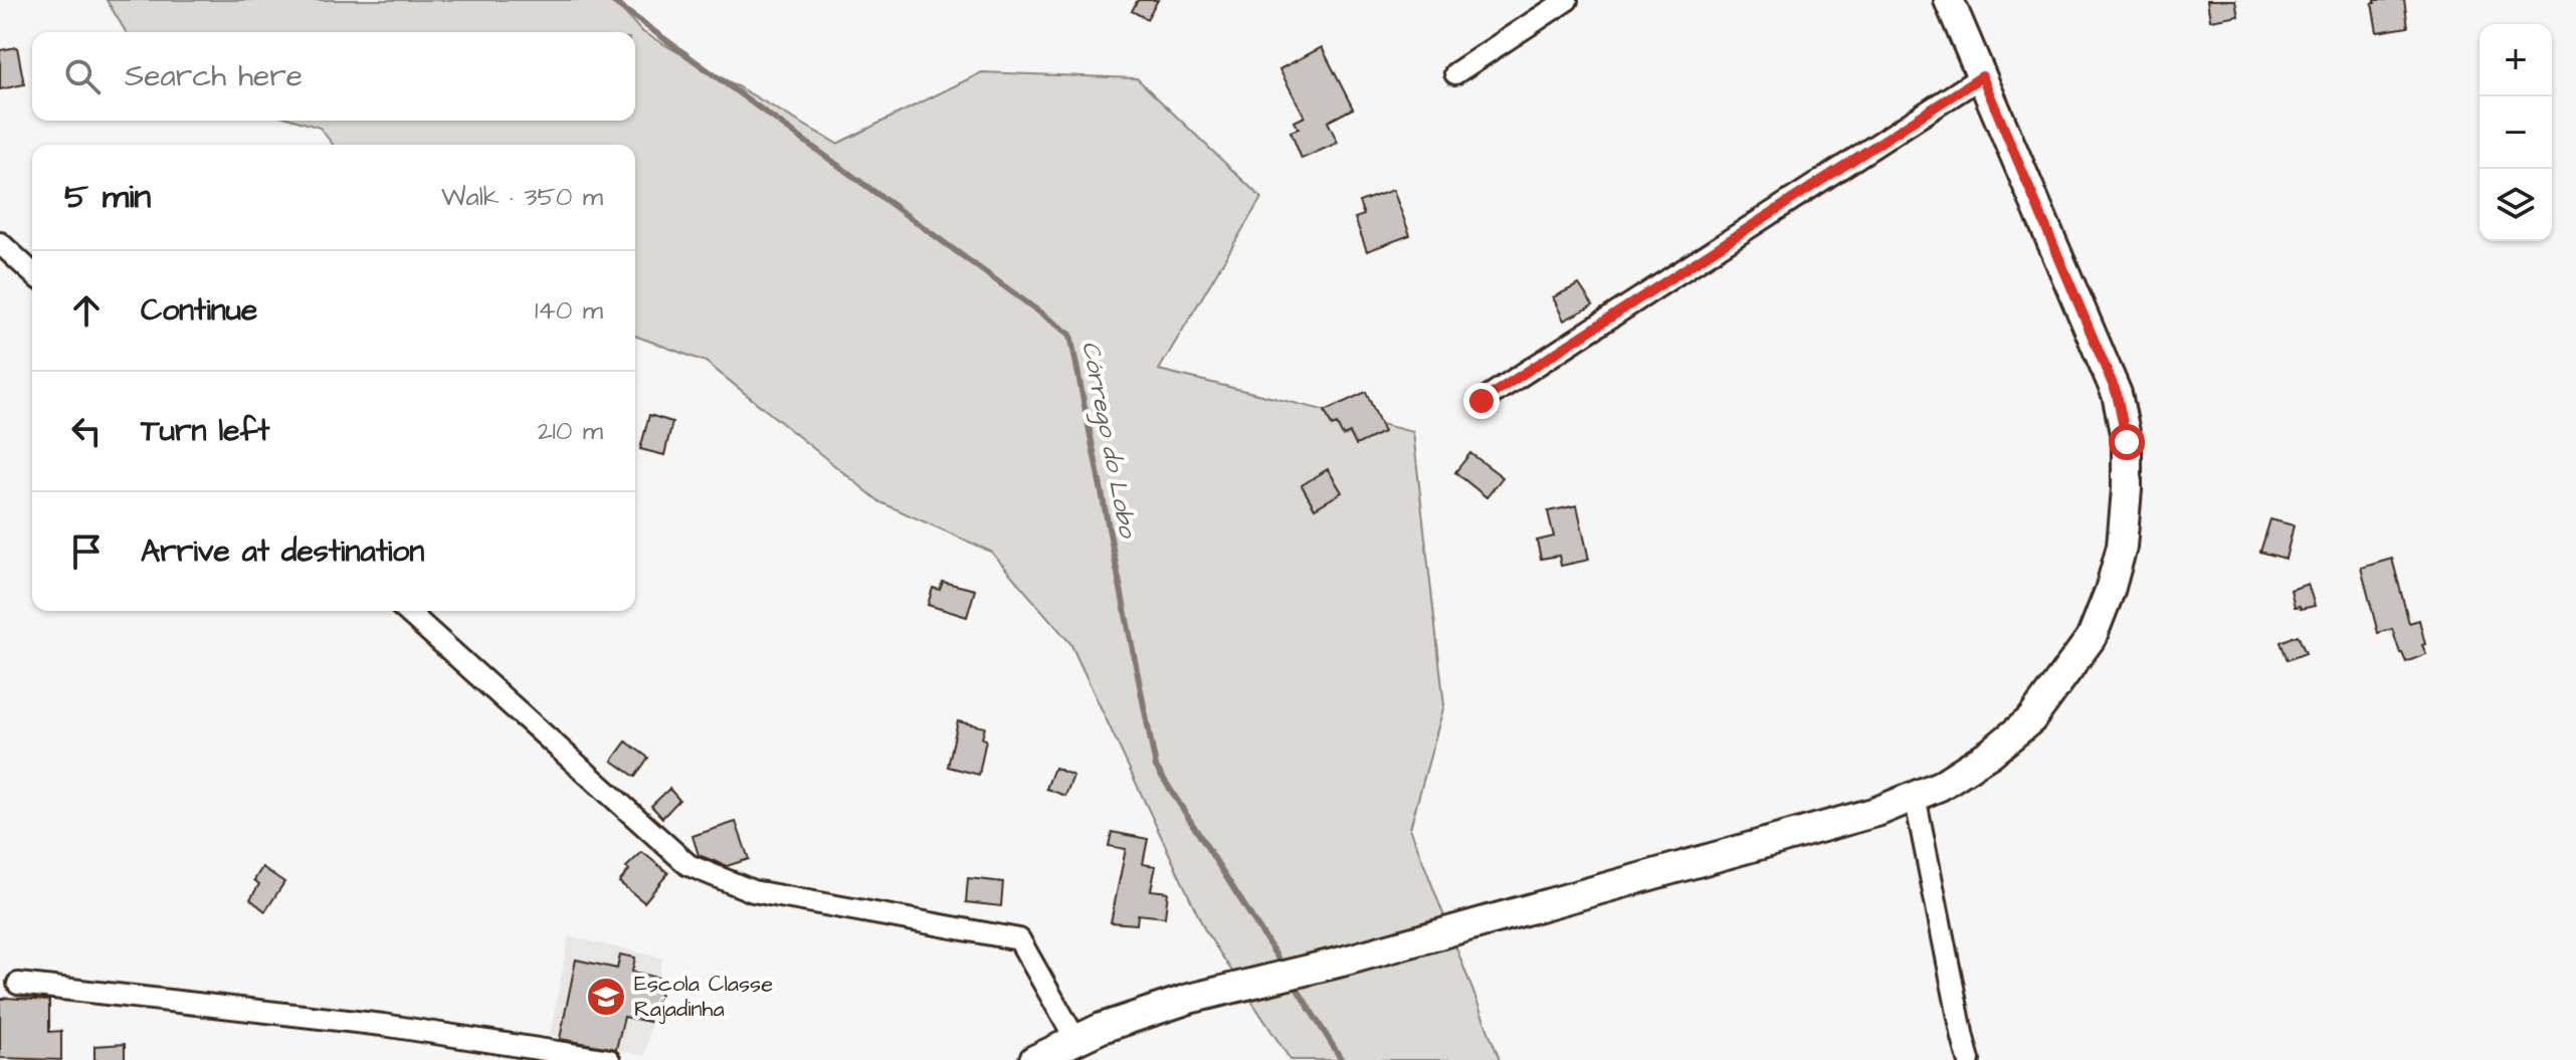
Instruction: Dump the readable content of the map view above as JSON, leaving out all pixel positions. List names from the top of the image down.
{
  "water": ["Córrego do Lobo"],
  "places": {
    "school or university": ["Escola Classe Rajadinha"]
  },
  "page": {
    "map_buttons": ["+", "−"],
    "search": "Search here",
    "heading": ["5 min", "Walk · 350 m"],
    "list": [
      ["Continue", "140 m"],
      ["Turn left", "210 m"],
      "Arrive at destination"
    ]
  }
}
